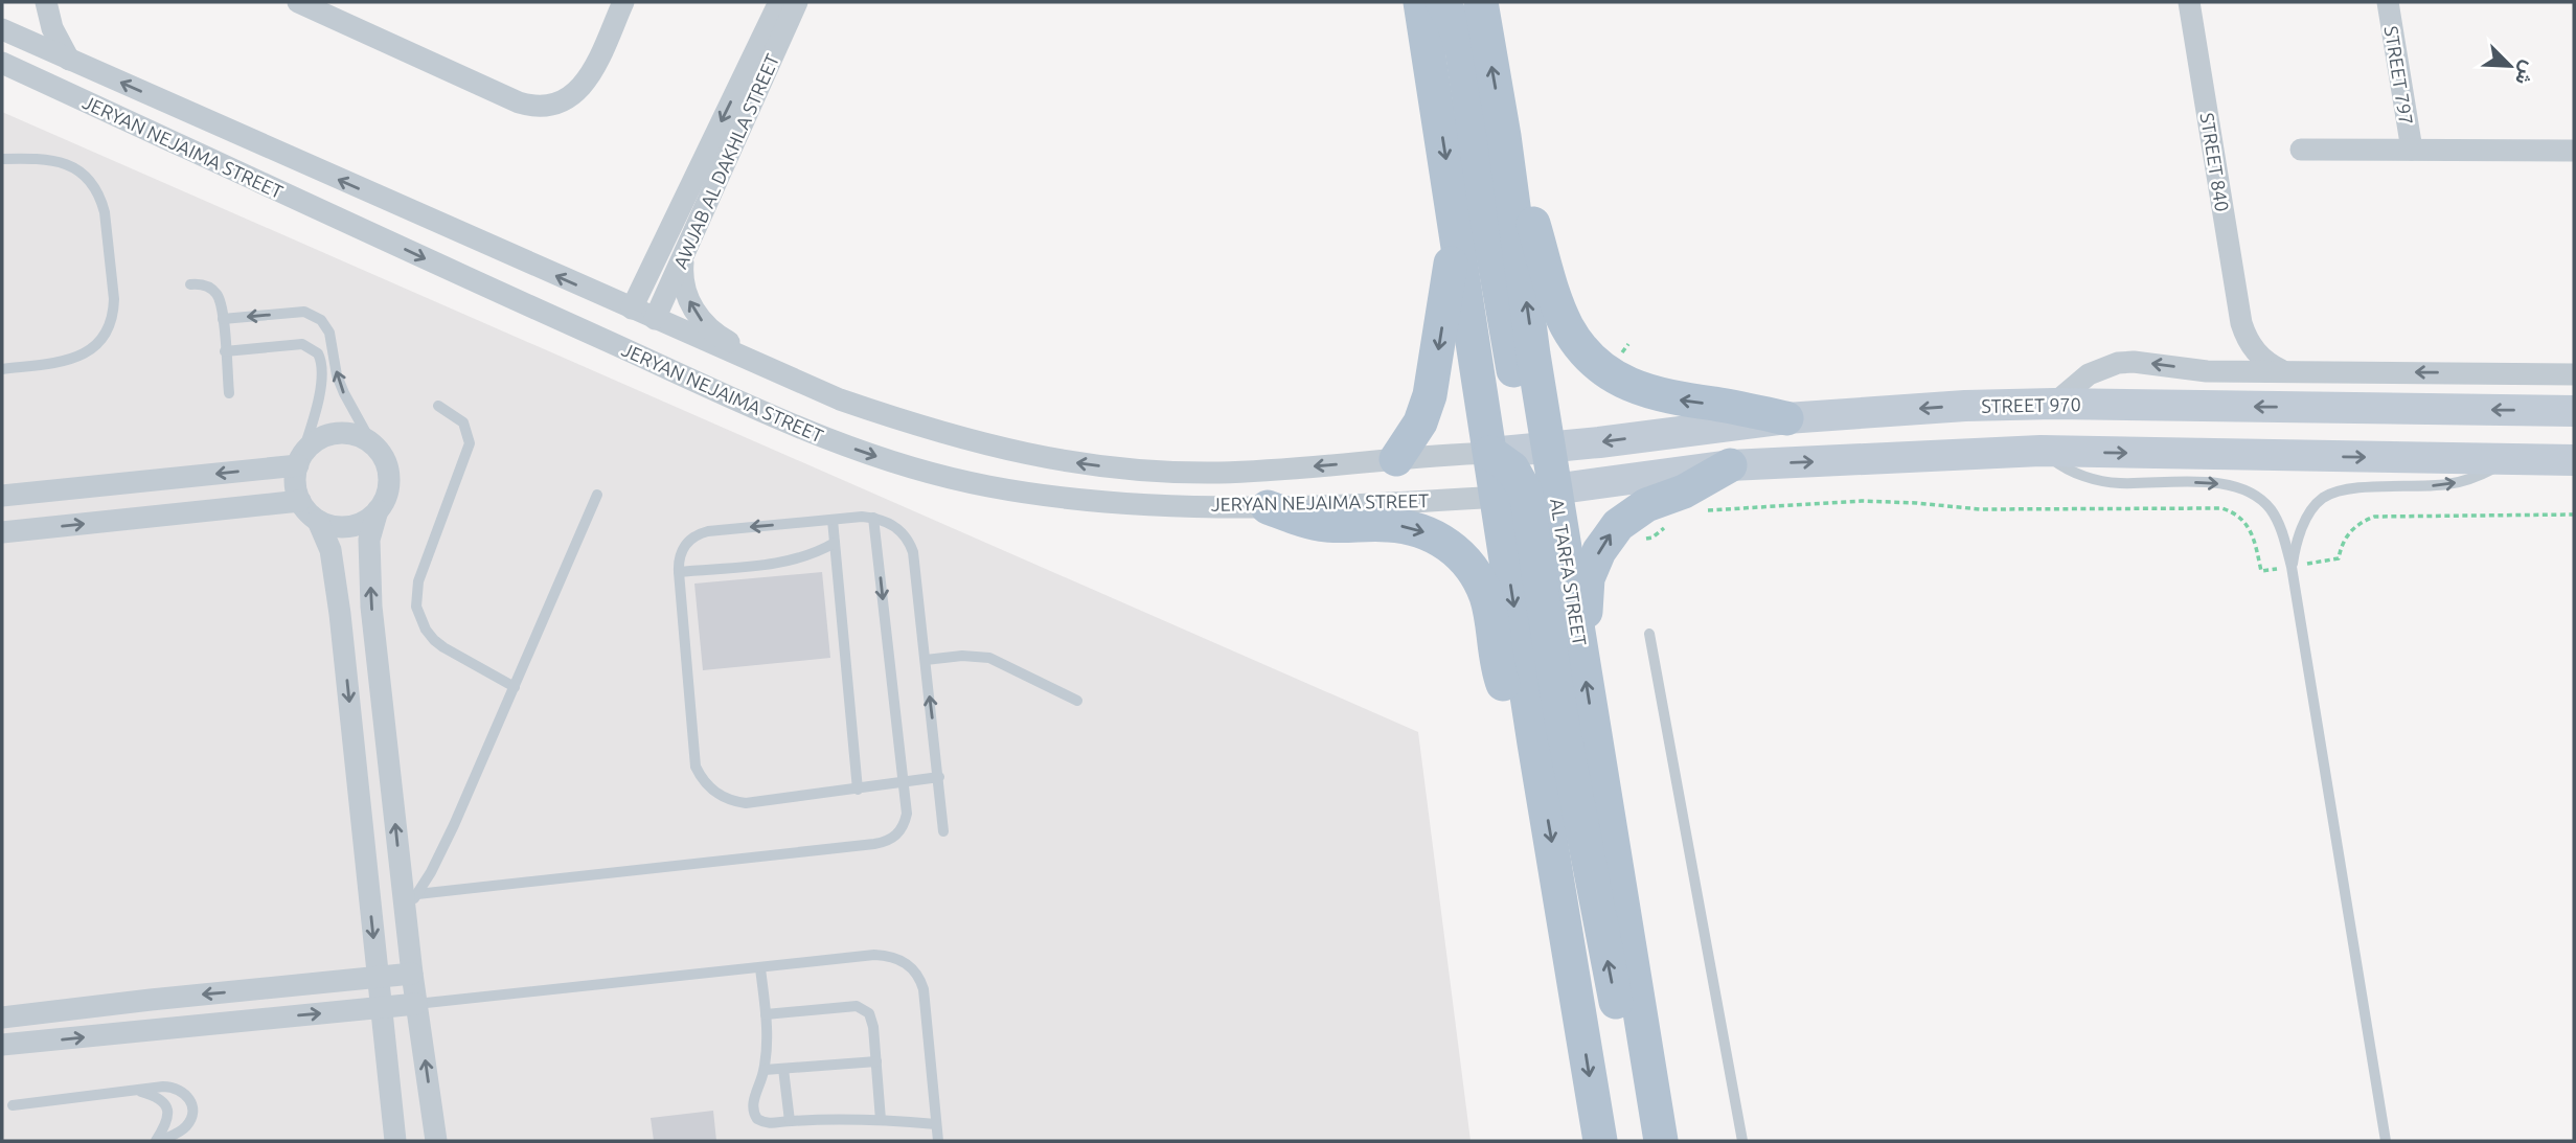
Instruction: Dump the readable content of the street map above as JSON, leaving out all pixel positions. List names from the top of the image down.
{
  "streets": {
    "main road": ["STREET 970", "AL TARFA STREET"],
    "street": [
      "STREET 797",
      "JERYAN NEJAIMA STREET",
      "AWJAB AL DAKHLA STREET",
      "STREET 840"
    ]
  },
  "crossings": [
    ["JERYAN NEJAIMA STREET", "AWJAB AL DAKHLA STREET"],
    ["JERYAN NEJAIMA STREET", "STREET 970"],
    ["JERYAN NEJAIMA STREET", "AL TARFA STREET"]
  ],
  "north": "bottom right"
}
